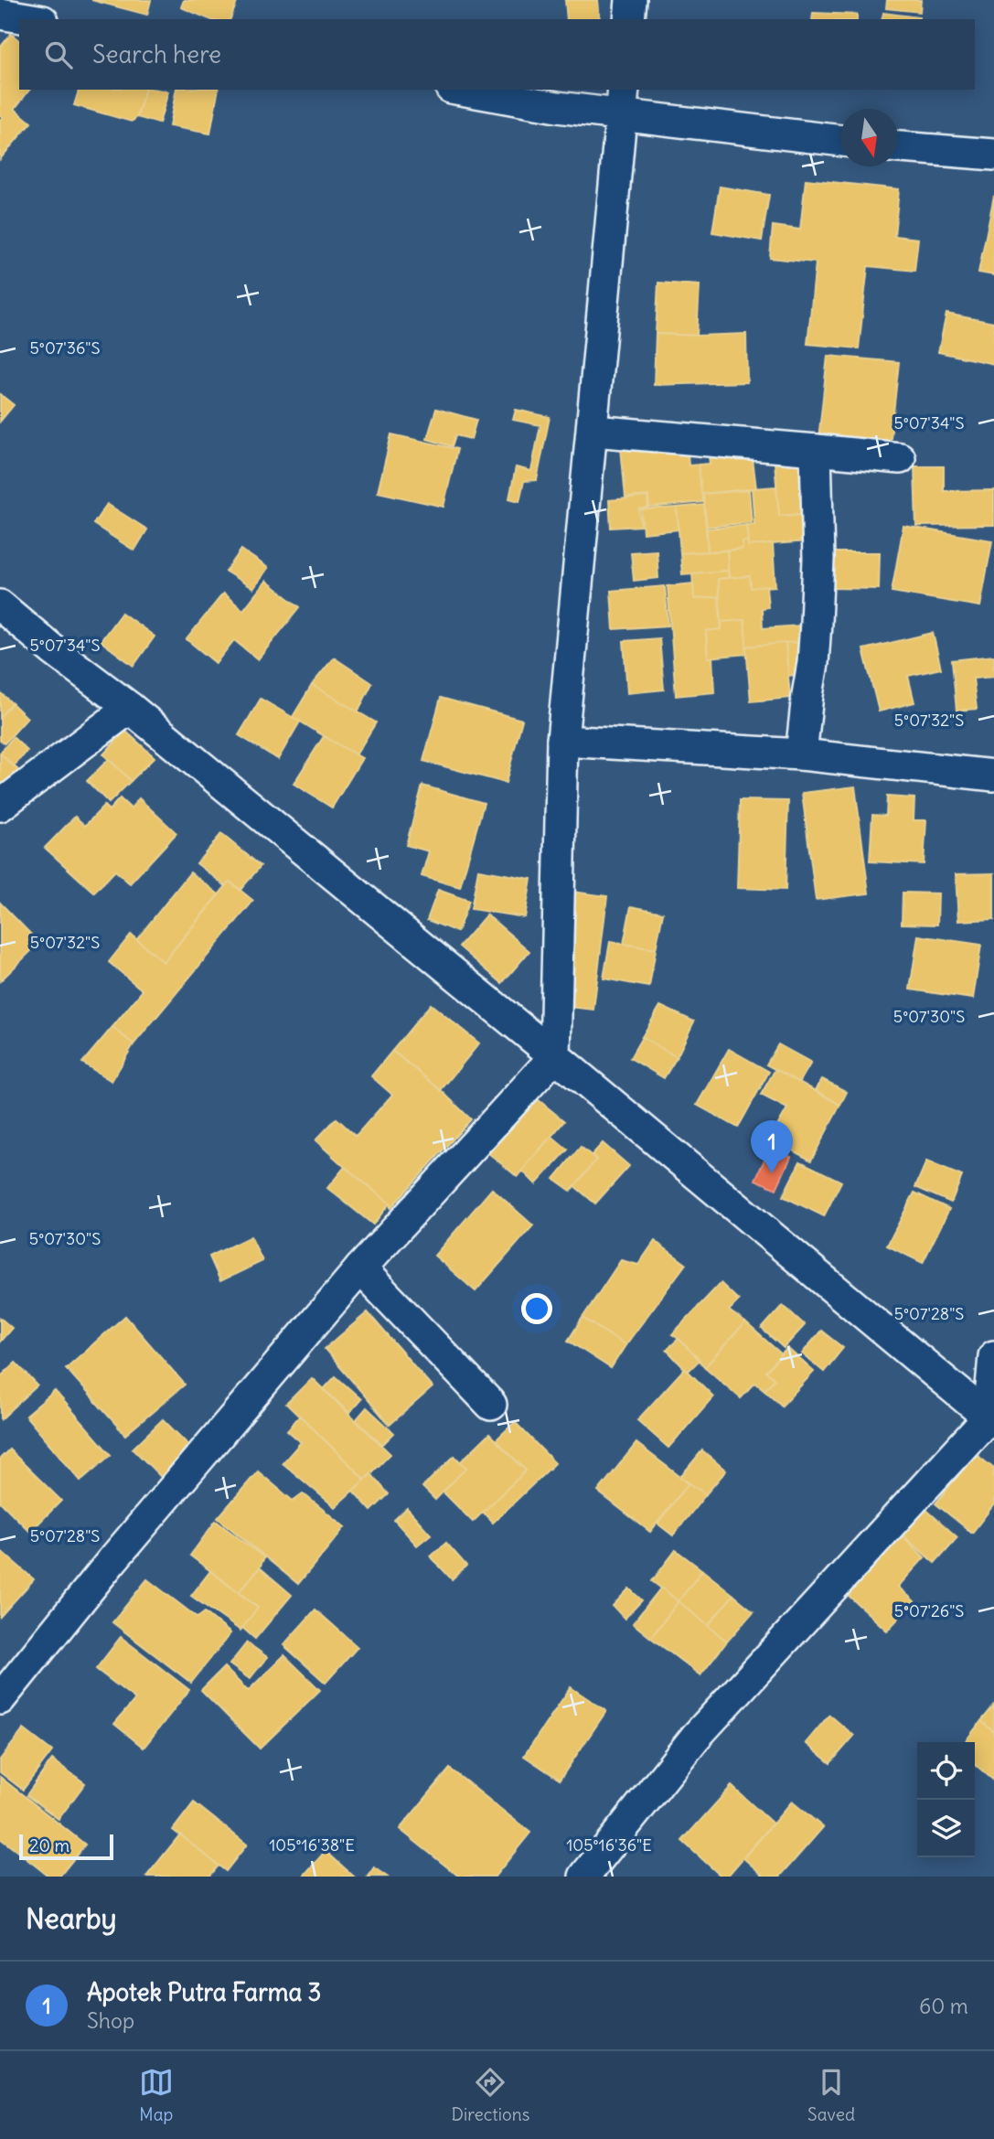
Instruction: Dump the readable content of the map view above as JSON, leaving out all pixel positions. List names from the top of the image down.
{
  "scale_bar": "20 m",
  "north": "bottom",
  "page": {
    "search": "Search here",
    "pins": "1",
    "scale": "20 m",
    "heading": "Nearby",
    "list": [
      {
        "mark": "1",
        "name": "Apotek Putra Farma 3",
        "note": "Shop",
        "value": "60 m"
      }
    ],
    "nav": ["Map", "Directions", "Saved"]
  },
  "coordinates": [
    "5°07'36\"S",
    "5°07'34\"S",
    "5°07'32\"S",
    "5°07'30\"S",
    "5°07'28\"S",
    "5°07'26\"S",
    "105°16'38\"E",
    "105°16'36\"E"
  ]
}
